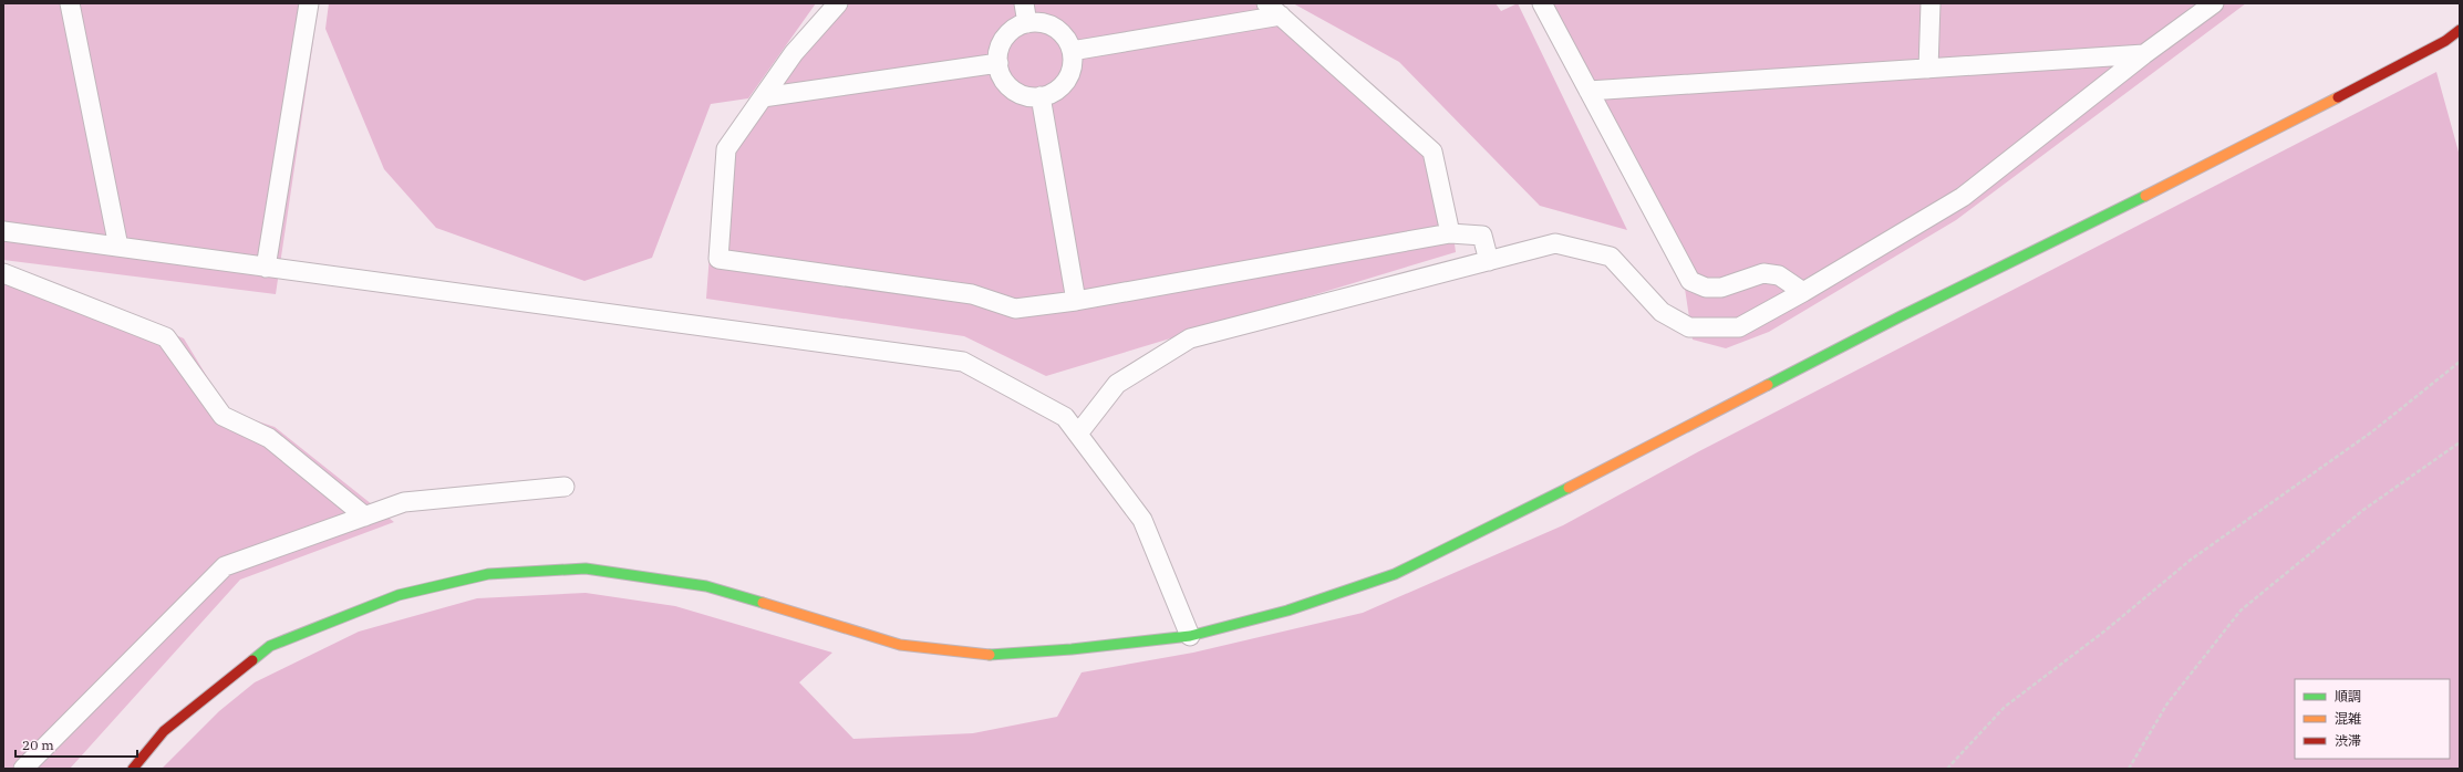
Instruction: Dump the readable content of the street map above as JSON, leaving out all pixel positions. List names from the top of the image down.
{
  "legend": ["順調", "混雑", "渋滞"],
  "scale_bar": "20 m"
}
